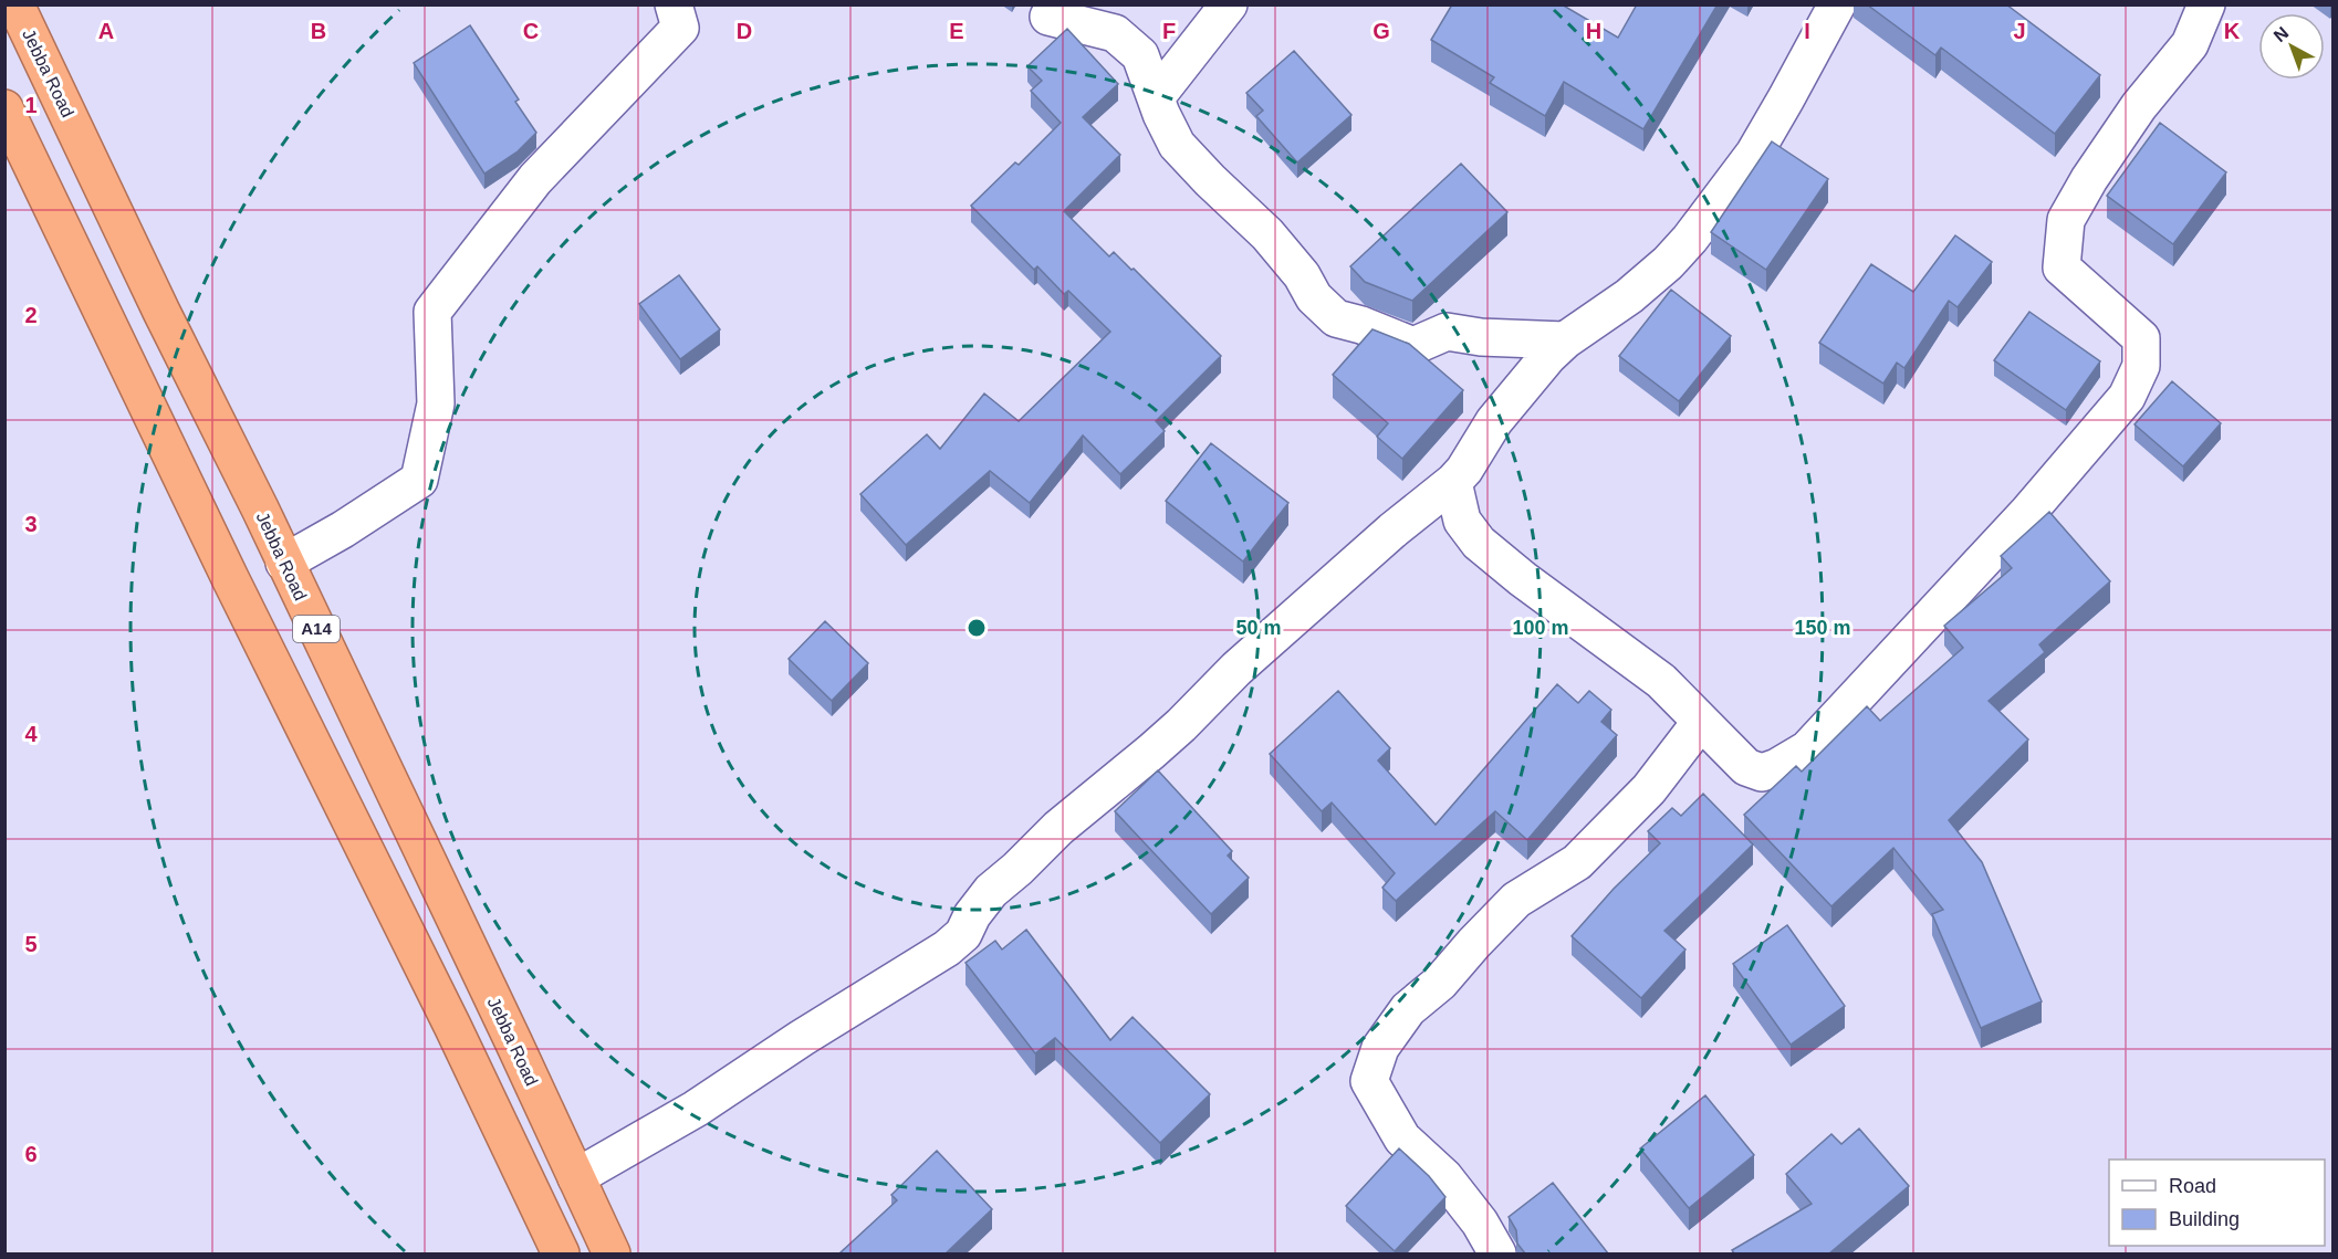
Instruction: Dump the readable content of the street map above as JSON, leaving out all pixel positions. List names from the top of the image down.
{
  "streets": {
    "highway": ["Jebba Road", "A14"]
  },
  "legend": ["Road", "Building"],
  "north": "top left",
  "grid": {
    "columns": [
      "A",
      "B",
      "C",
      "D",
      "E",
      "F",
      "G",
      "H",
      "I",
      "J",
      "K"
    ],
    "rows": [
      "1",
      "2",
      "3",
      "4",
      "5",
      "6"
    ]
  },
  "rings": ["50 m", "100 m", "150 m"]
}
